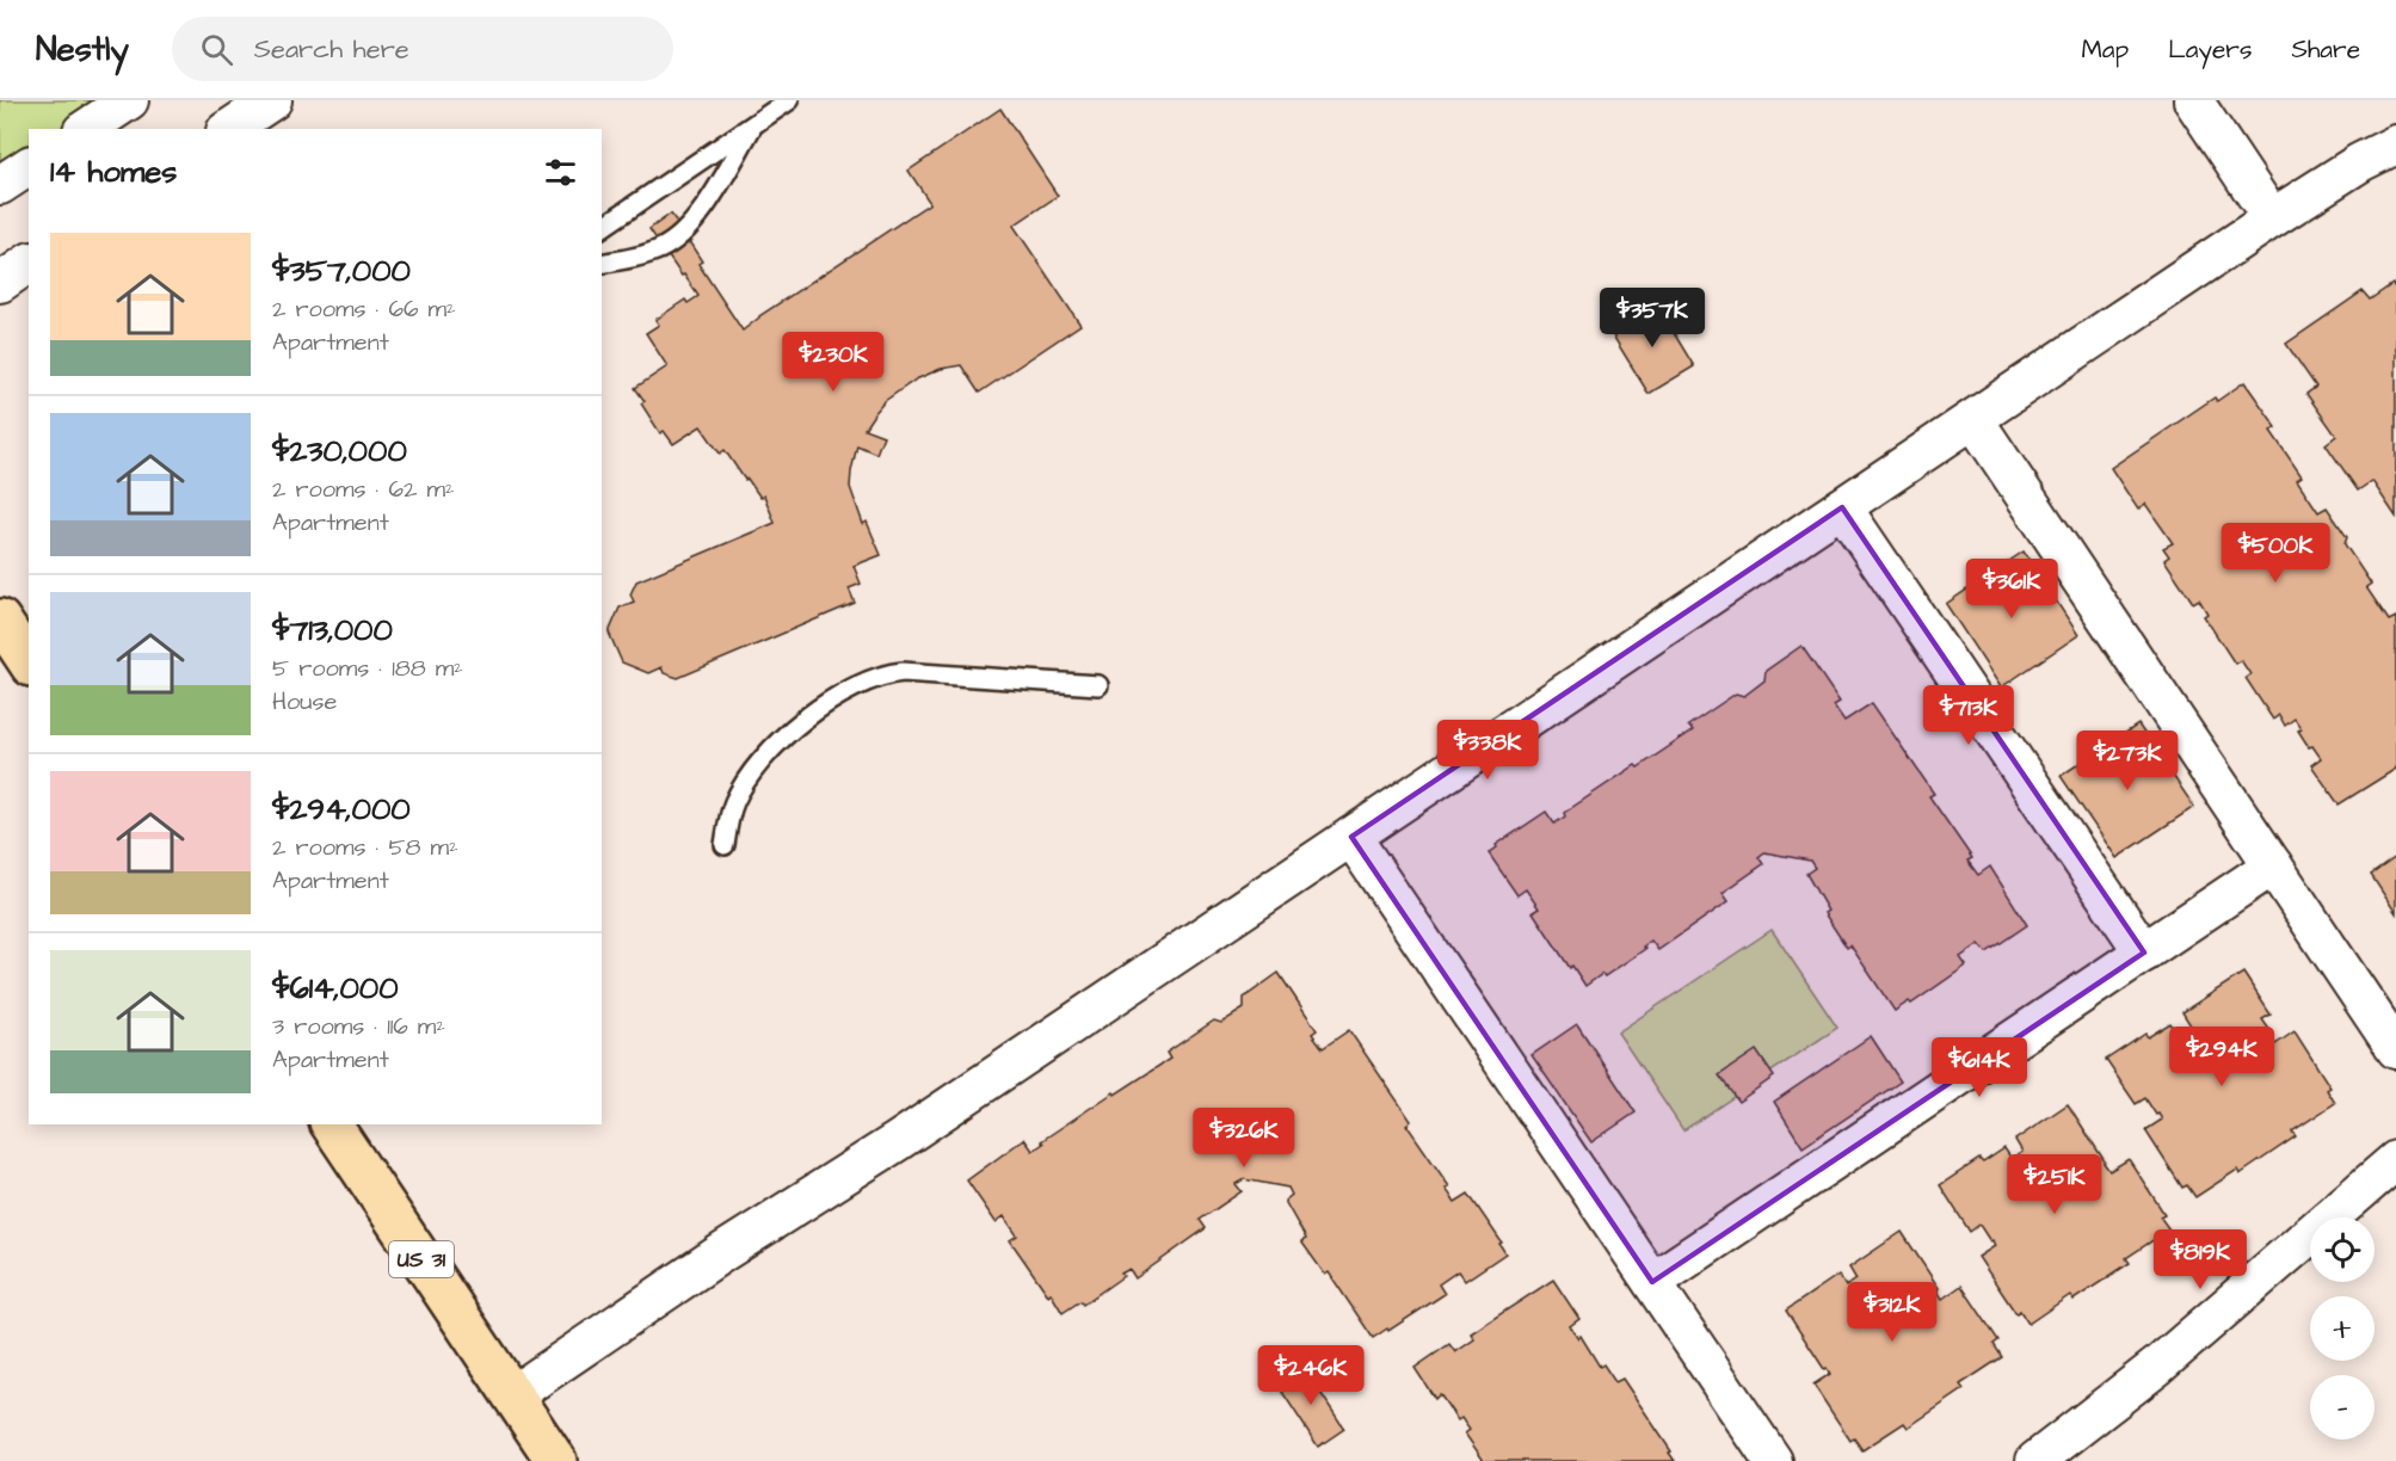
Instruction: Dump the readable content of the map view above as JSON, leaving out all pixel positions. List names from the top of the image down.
{
  "streets": {
    "main road": ["US 31"]
  },
  "page": {
    "header": "Nestly",
    "search": "Search here",
    "nav": ["Map", "Layers", "Share"],
    "heading": "14 homes",
    "list": [
      {
        "name": "$357,000",
        "note": "2 rooms · 66 m² · Apartment"
      },
      {
        "name": "$230,000",
        "note": "2 rooms · 62 m² · Apartment"
      },
      {
        "name": "$713,000",
        "note": "5 rooms · 188 m² · House"
      },
      {
        "name": "$294,000",
        "note": "2 rooms · 58 m² · Apartment"
      },
      {
        "name": "$614,000",
        "note": "3 rooms · 116 m² · Apartment"
      }
    ],
    "price": [
      "$357K",
      "$230K",
      "$500K",
      "$361K",
      "$713K",
      "$338K",
      "$273K",
      "$294K",
      "$614K",
      "$326K",
      "$251K",
      "$819K",
      "$312K",
      "$246K"
    ],
    "map_buttons": ["+", "−"]
  }
}
